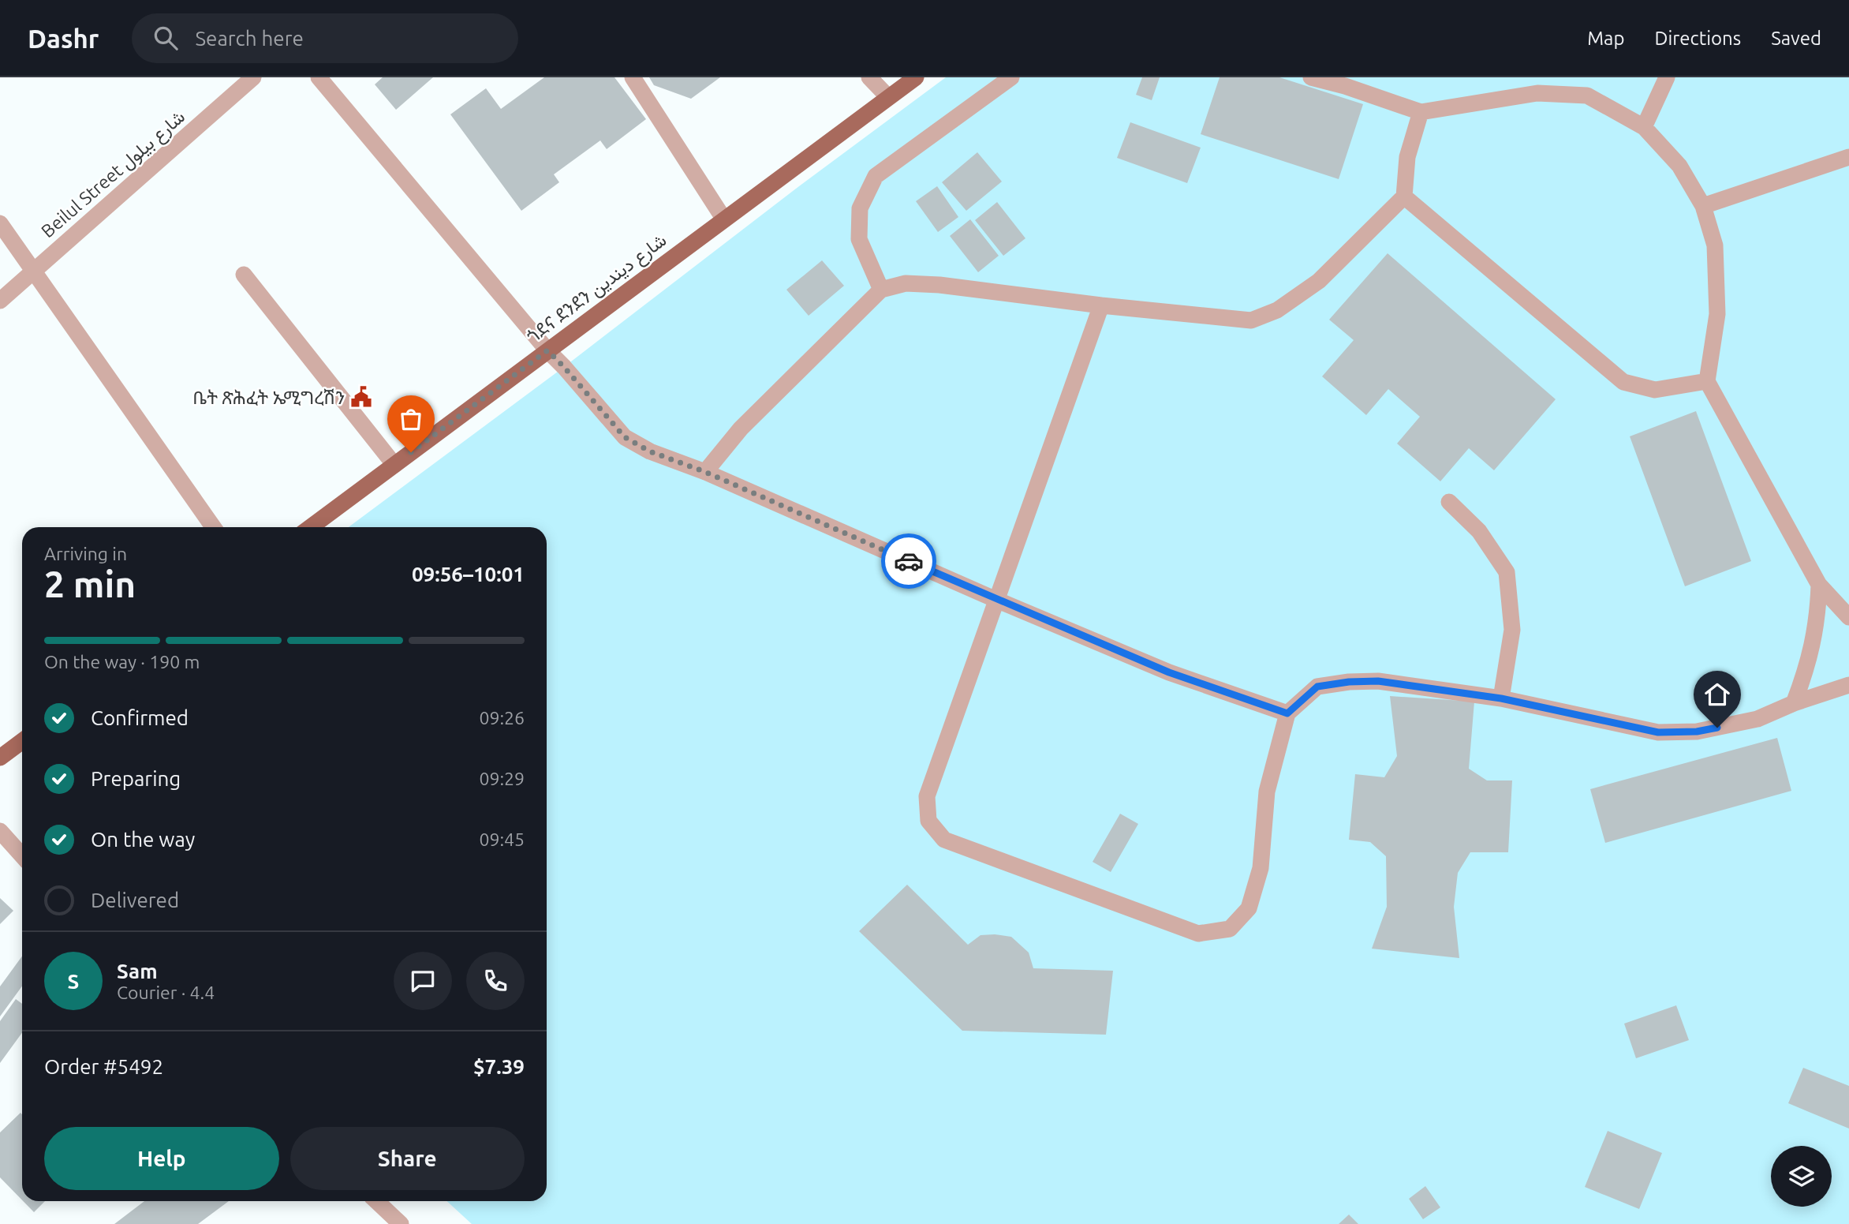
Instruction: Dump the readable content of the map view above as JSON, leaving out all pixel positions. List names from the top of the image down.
{
  "streets": {
    "main road": ["ጎደና ደንደን شارع ديندين"],
    "street": ["Beilul Street شارع بيلول"]
  },
  "places": {
    "public building": ["ቤት ጽሕፈት ኤሚግረሽን"]
  },
  "page": {
    "header": "Dashr",
    "search": "Search here",
    "nav": ["Map", "Directions", "Saved"],
    "heading": ["2 min", "Arriving in", "09:56–10:01"],
    "panel": [
      "Sam",
      "Courier · 4.4",
      "Order #5492",
      "$7.39"
    ],
    "bar": "On the way · 190 m",
    "list": [
      ["Confirmed", "09:26"],
      ["Preparing", "09:29"],
      ["On the way", "09:45"],
      "Delivered"
    ],
    "round": "S",
    "buttons": ["Help", "Share"]
  }
}
